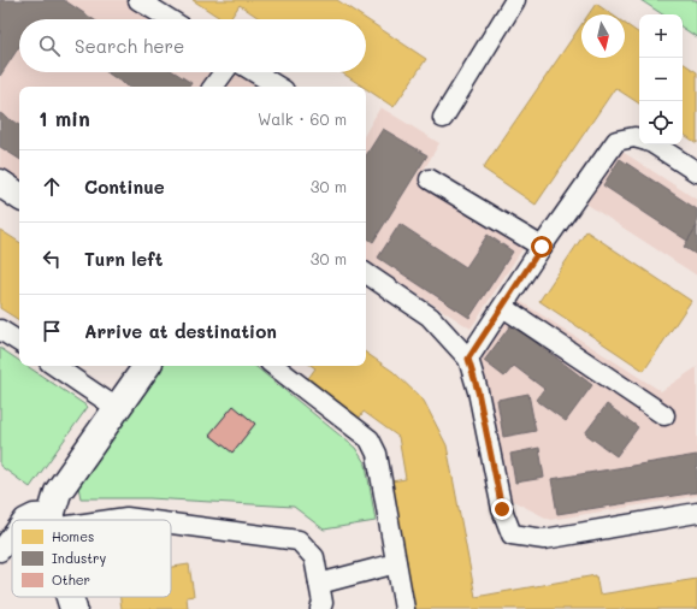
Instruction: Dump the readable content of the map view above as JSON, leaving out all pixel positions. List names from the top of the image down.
{
  "legend": ["Homes", "Industry", "Other"],
  "north": "bottom",
  "page": {
    "map_buttons": ["+", "−"],
    "search": "Search here",
    "heading": ["1 min", "Walk · 60 m"],
    "list": [
      ["Continue", "30 m"],
      ["Turn left", "30 m"],
      "Arrive at destination"
    ]
  }
}
